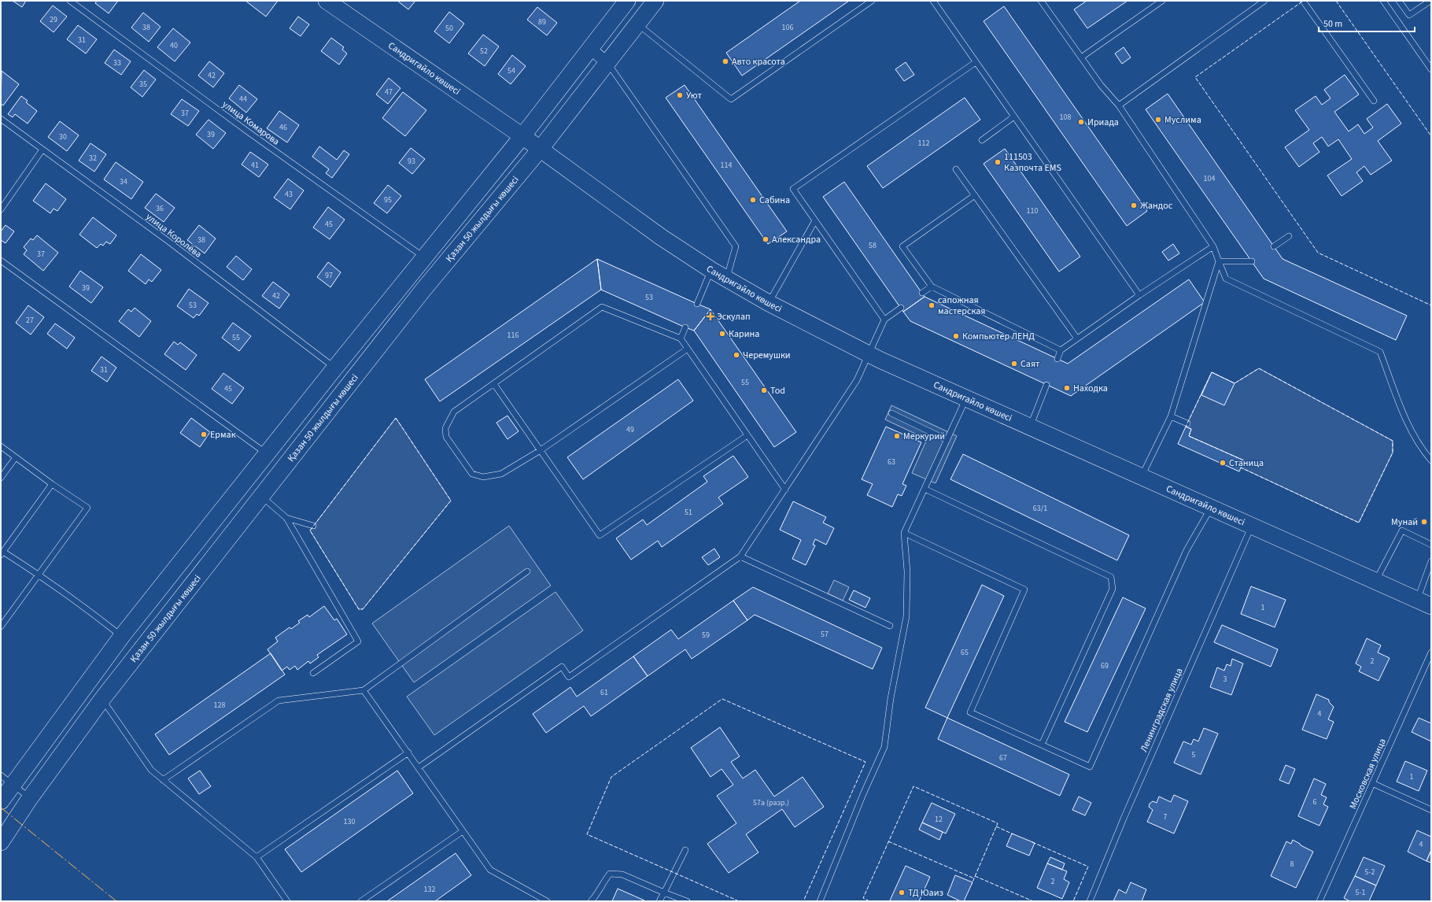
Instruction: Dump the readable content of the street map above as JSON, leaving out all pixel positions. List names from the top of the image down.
{
  "streets": {
    "street": ["Сандригайло көшесі", "Қазан 50 жылдығы көшесі"],
    "lane": [
      "улица Комарова",
      "улица Королёва",
      "Ленинградская улица",
      "Московская улица"
    ]
  },
  "crossings": [
    ["Сандригайло көшесі", "Қазан 50 жылдығы көшесі"],
    ["Сандригайло көшесі", "Ленинградская улица"]
  ],
  "places": {
    "other": [
      "Авто красота",
      "Уют",
      "Муслима",
      "Ириада",
      "111503 Казпочта EMS",
      "Сабина",
      "Жандос",
      "Александра",
      "сапожная мастерская",
      "Карина",
      "Компьютер ЛЕНД",
      "Черемушки",
      "Саят",
      "Находка",
      "Tod",
      "Ермак",
      "Меркурий",
      "Станица",
      "Мунай",
      "ТД Юаиз"
    ],
    "health": ["Эскулап"]
  },
  "house_numbers": [
    "29",
    "89",
    "38",
    "106",
    "50",
    "31",
    "40",
    "52",
    "33",
    "54",
    "42",
    "35",
    "47",
    "44",
    "37",
    "108",
    "46",
    "39",
    "30",
    "112",
    "32",
    "93",
    "41",
    "114",
    "104",
    "34",
    "43",
    "95",
    "36",
    "110",
    "45",
    "38",
    "58",
    "37",
    "97",
    "39",
    "42",
    "53",
    "53",
    "27",
    "116",
    "55",
    "31",
    "55",
    "45",
    "49",
    "63",
    "63/1",
    "51",
    "1",
    "57",
    "59",
    "65",
    "2",
    "69",
    "3",
    "61",
    "128",
    "4",
    "5",
    "67",
    "1",
    "6",
    "57а (разр.)",
    "7",
    "12",
    "130",
    "4",
    "8",
    "5-2",
    "2",
    "132",
    "5-1"
  ],
  "scale_bar": "50 m"
}
